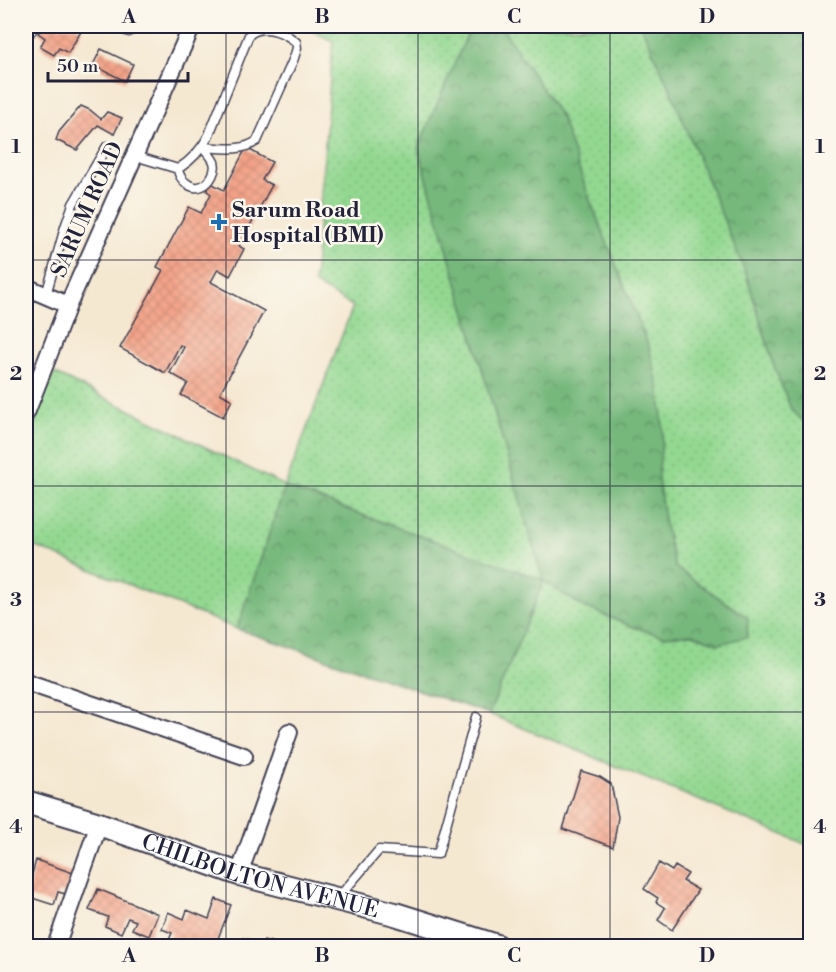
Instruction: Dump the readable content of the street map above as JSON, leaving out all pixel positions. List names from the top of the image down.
{
  "streets": {
    "main road": ["CHILBOLTON AVENUE"],
    "street": ["SARUM ROAD"]
  },
  "places": {
    "health": ["Sarum Road Hospital (BMI)"]
  },
  "scale_bar": "50 m",
  "grid": {
    "columns": [
      "A",
      "B",
      "C",
      "D"
    ],
    "rows": [
      "1",
      "2",
      "3",
      "4"
    ]
  }
}
